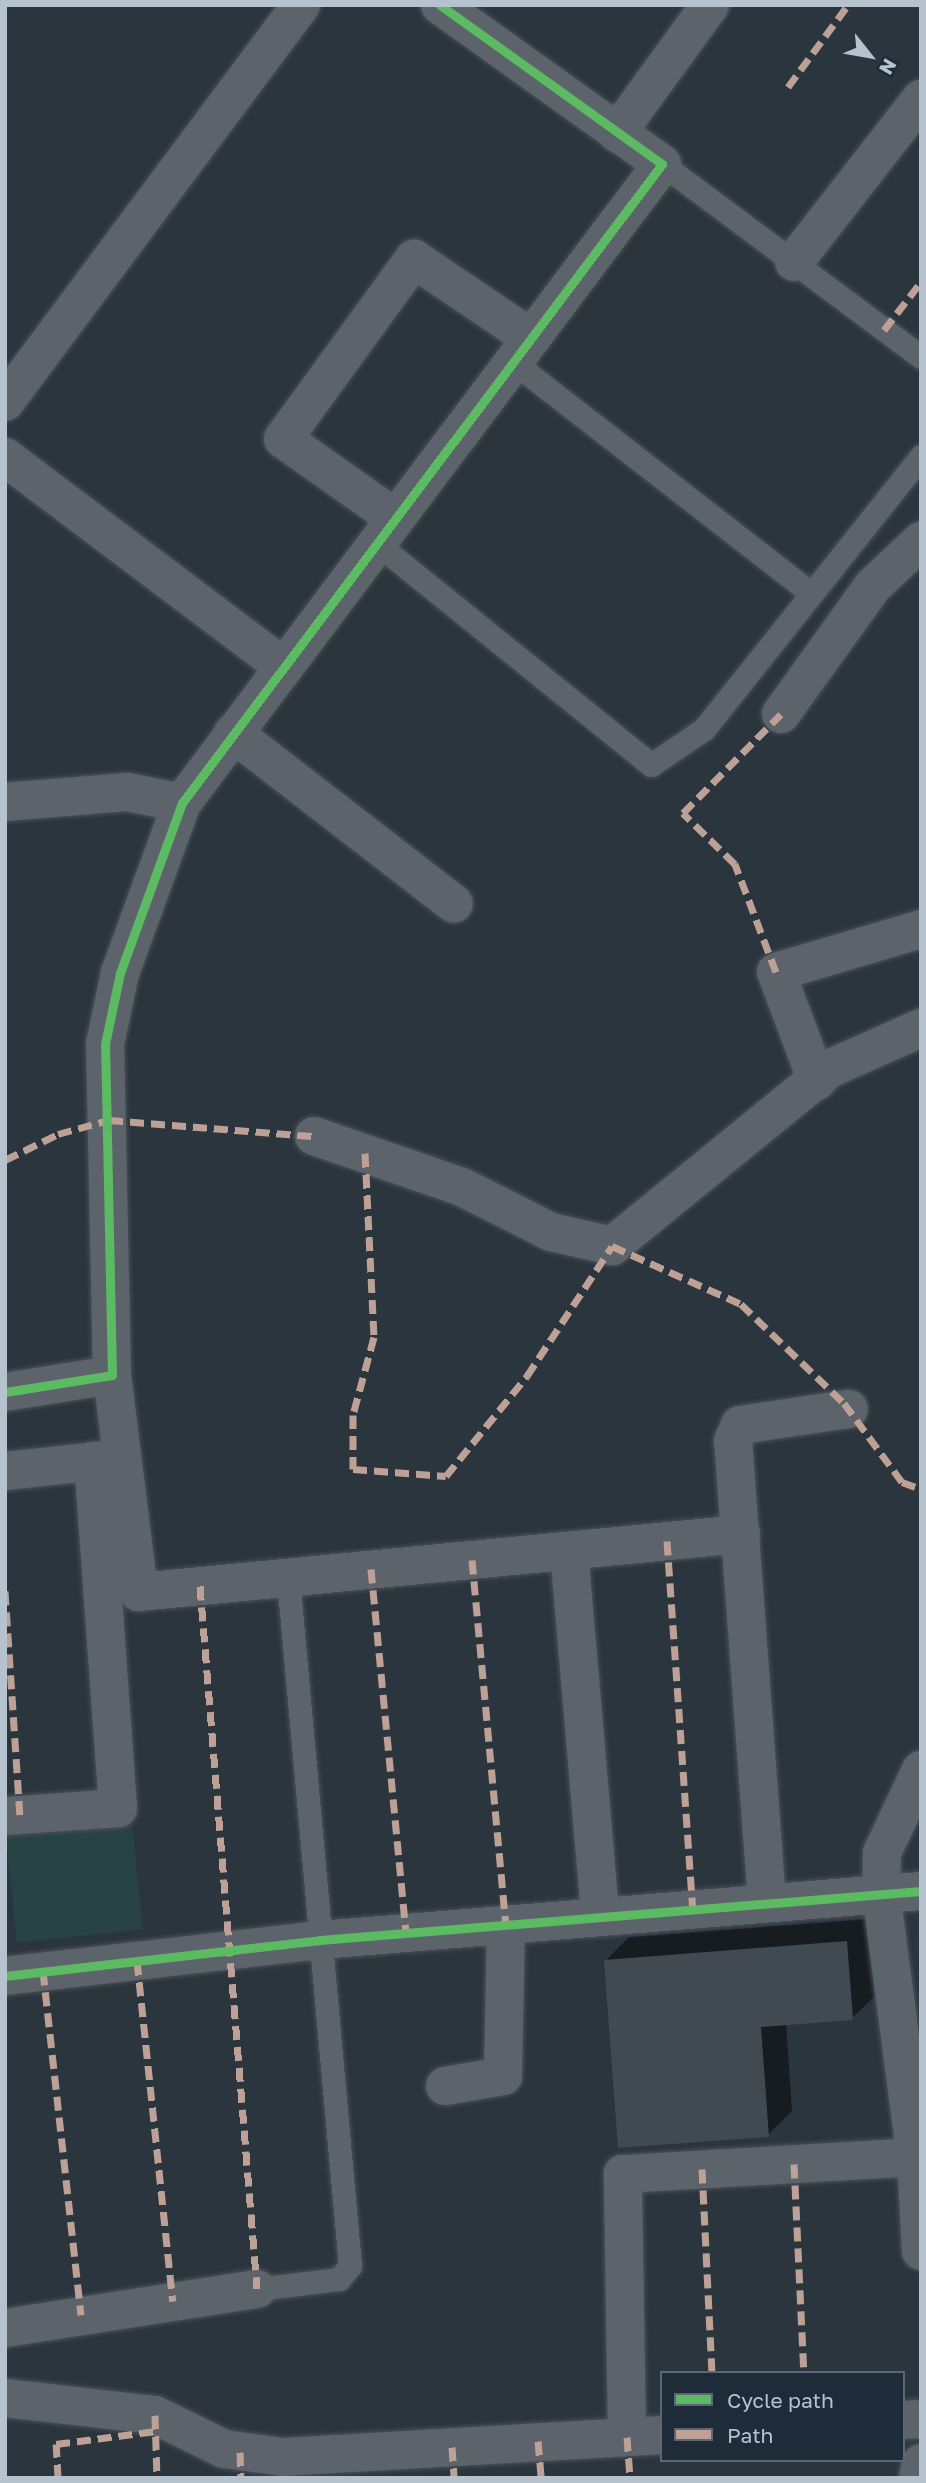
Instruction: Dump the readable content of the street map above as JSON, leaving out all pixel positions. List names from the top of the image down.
{
  "legend": ["Cycle path", "Path"],
  "north": "bottom right"
}
